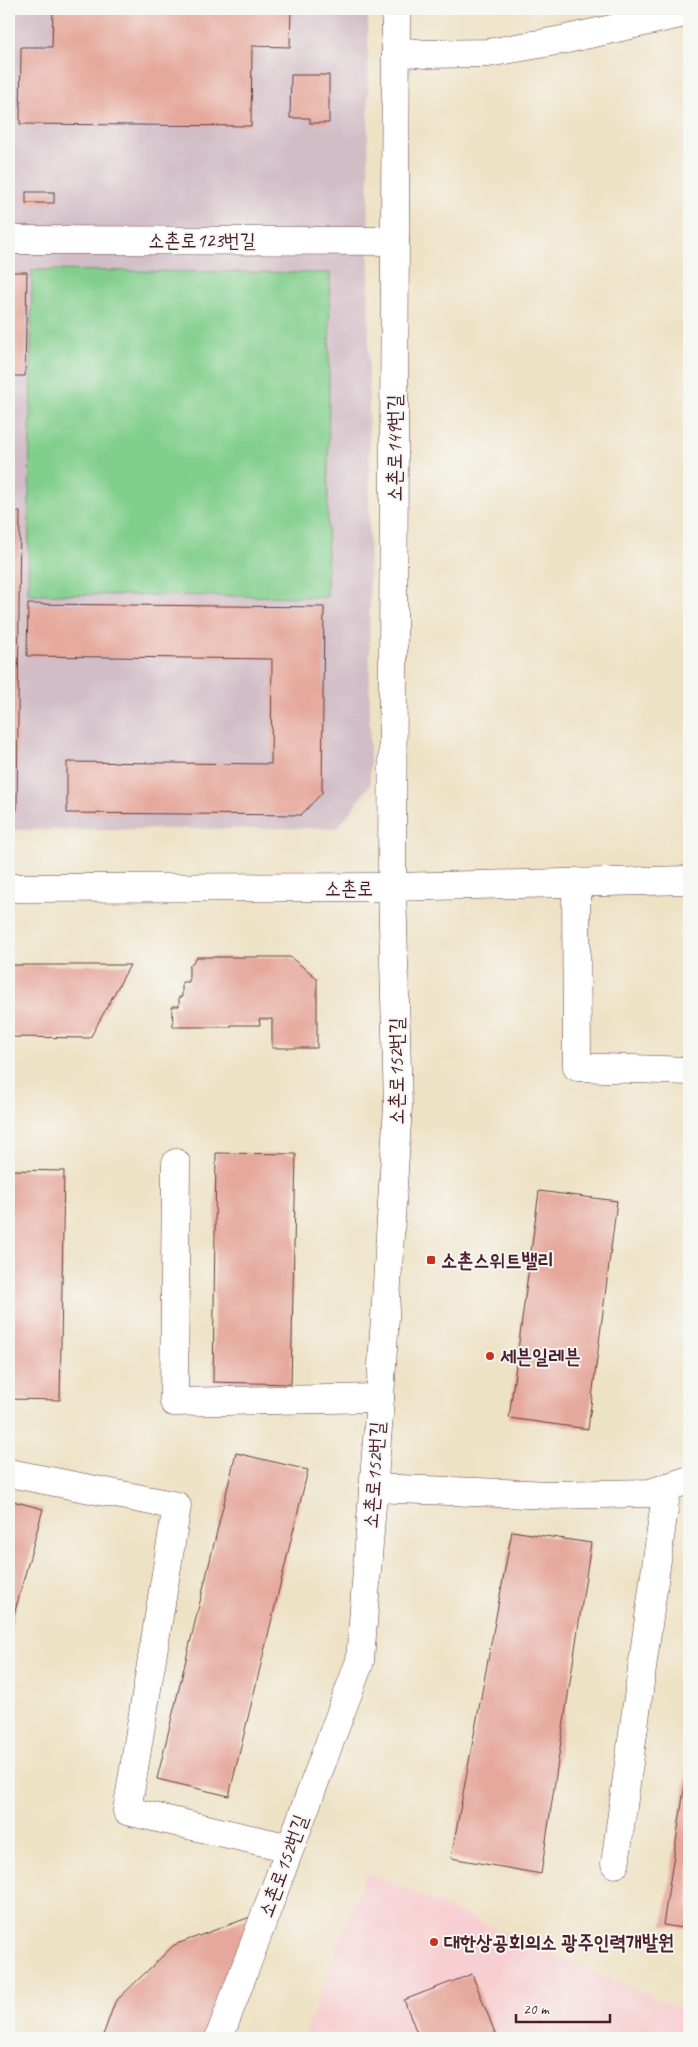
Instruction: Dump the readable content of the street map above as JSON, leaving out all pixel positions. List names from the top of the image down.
{
  "streets": {
    "street": [
      "소촌로123번길",
      "소촌로149번길",
      "소촌로",
      "소촌로152번길"
    ]
  },
  "crossings": [
    ["소촌로123번길", "소촌로149번길"],
    ["소촌로149번길", "소촌로"],
    ["소촌로149번길", "소촌로152번길"],
    ["소촌로", "소촌로152번길"]
  ],
  "places": {
    "transit": ["소촌스위트밸리"],
    "other": ["세븐일레븐", "대한상공회의소 광주인력개발원"]
  },
  "scale_bar": "20 m"
}
